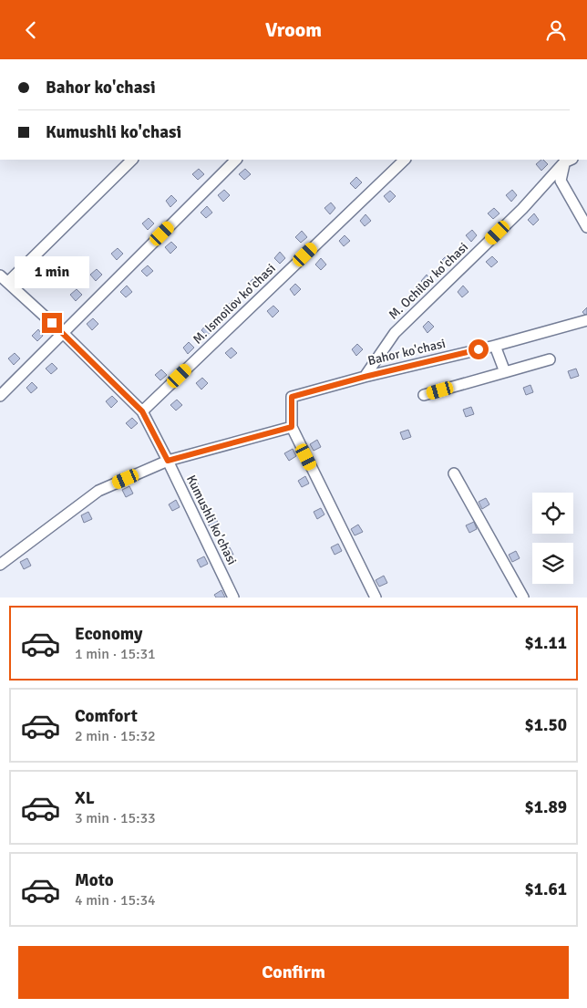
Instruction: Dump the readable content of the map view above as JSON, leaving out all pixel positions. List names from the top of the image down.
{
  "streets": {
    "street": [
      "M. Ochilov ko'chasi",
      "M. Ismoilov ko'chasi",
      "Bahor ko'chasi",
      "Kumushli ko'chasi"
    ]
  },
  "crossings": [
    ["M. Ochilov ko'chasi", "Bahor ko'chasi"],
    ["M. Ismoilov ko'chasi", "Kumushli ko'chasi"]
  ],
  "page": {
    "header": "Vroom",
    "banner": ["Bahor ko'chasi", "Kumushli ko'chasi"],
    "bubble": "1 min",
    "list": [
      {
        "name": "Economy",
        "note": "1 min · 15:31",
        "value": "$1.11"
      },
      {
        "name": "Comfort",
        "note": "2 min · 15:32",
        "value": "$1.50"
      },
      {
        "name": "XL",
        "note": "3 min · 15:33",
        "value": "$1.89"
      },
      {
        "name": "Moto",
        "note": "4 min · 15:34",
        "value": "$1.61"
      }
    ],
    "buttons": "Confirm"
  }
}
